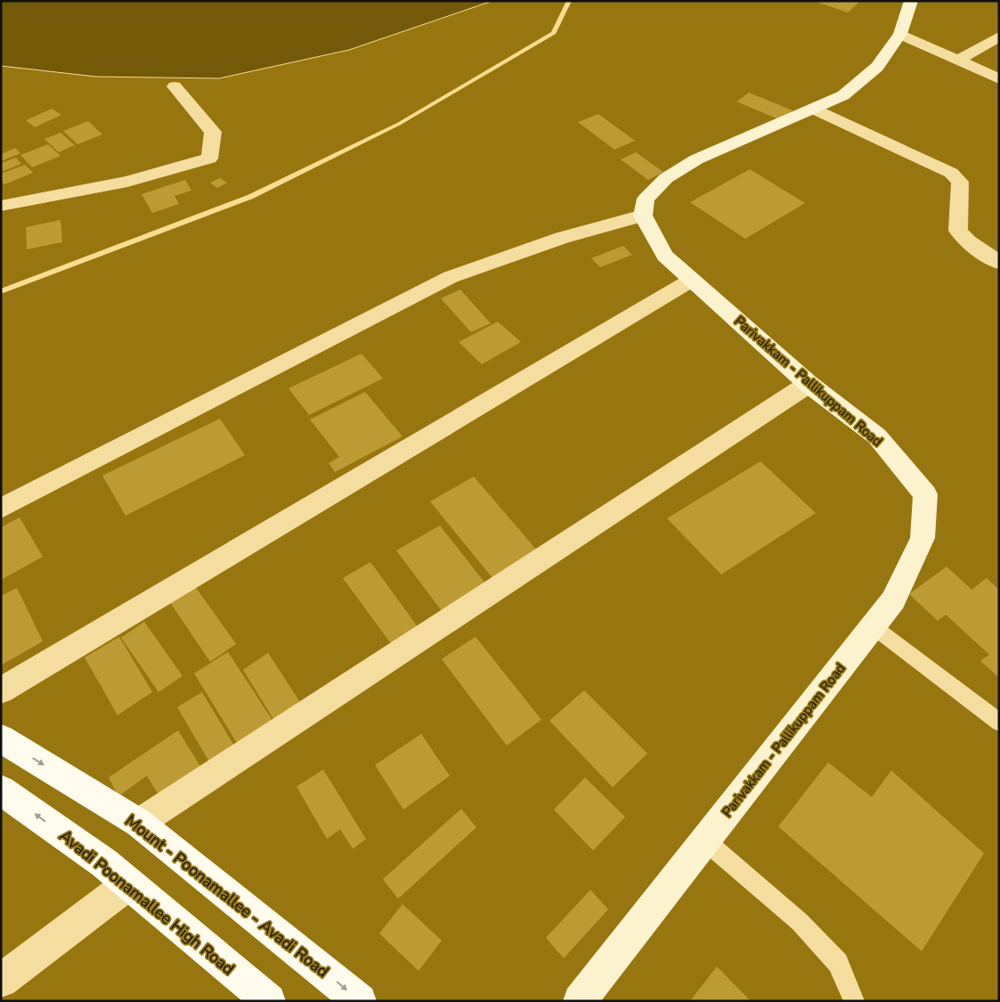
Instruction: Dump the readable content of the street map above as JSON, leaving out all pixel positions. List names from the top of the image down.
{
  "streets": {
    "main road": ["Mount - Poonamallee - Avadi Road", "Avadi Poonamallee High Road"],
    "street": ["Parivakkam - Pallikuppam Road"]
  },
  "one_way": ["Mount - Poonamallee - Avadi Road", "Avadi Poonamallee High Road"]
}
